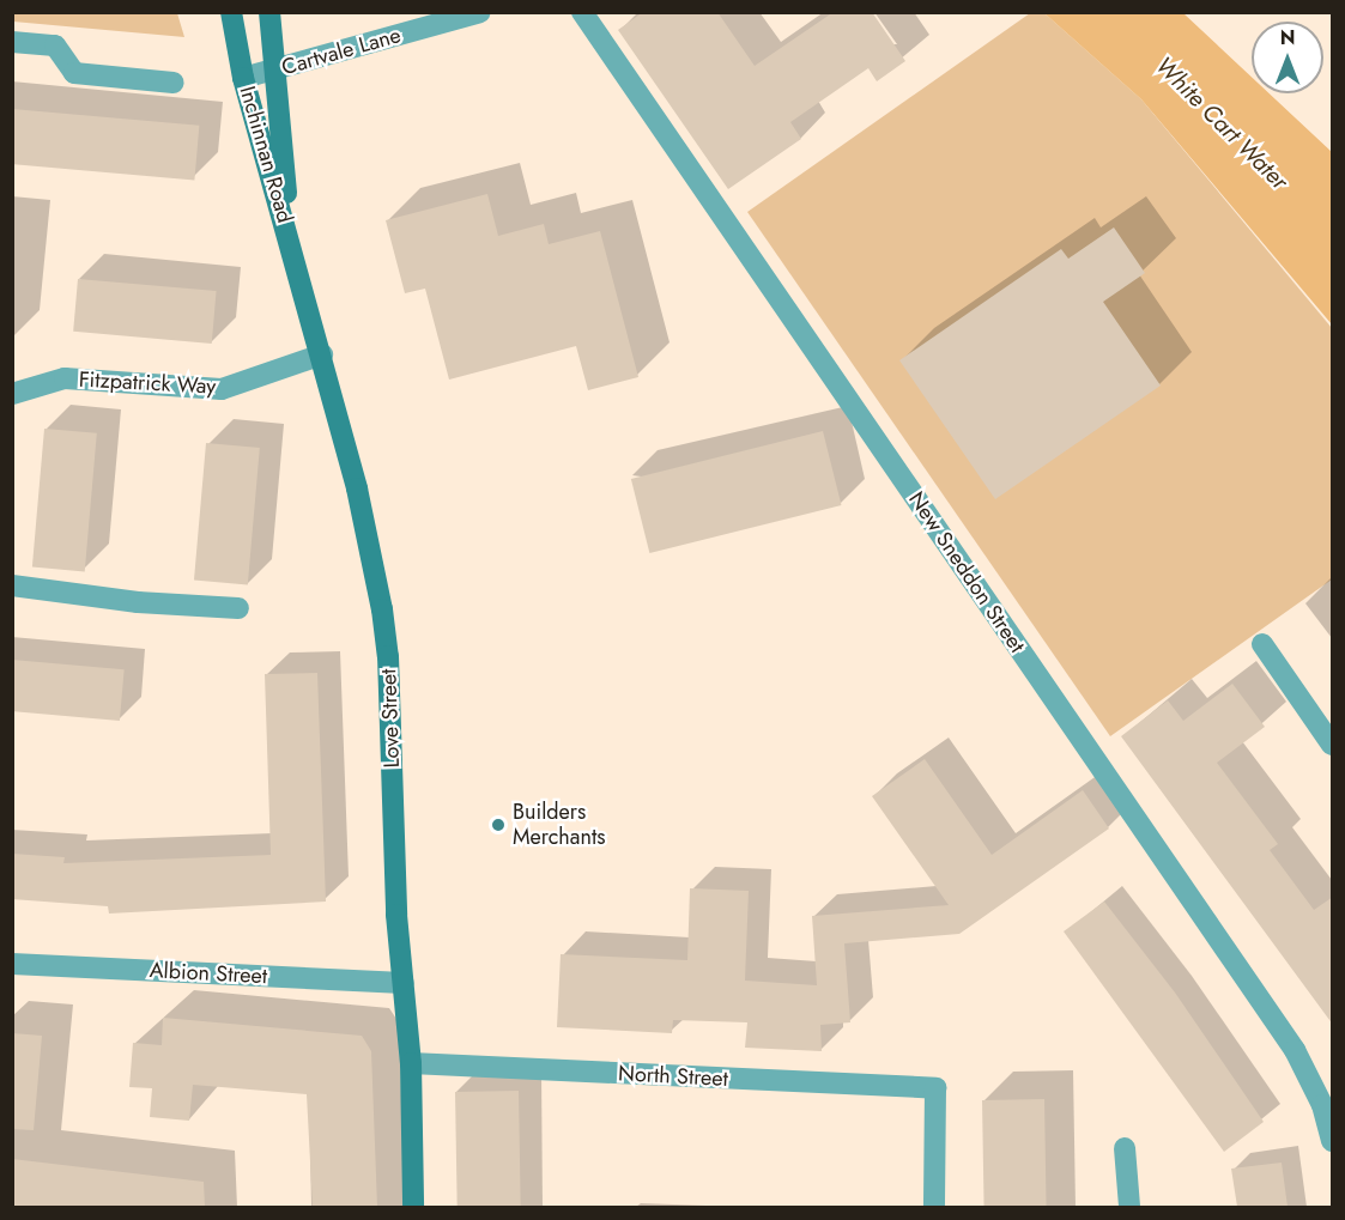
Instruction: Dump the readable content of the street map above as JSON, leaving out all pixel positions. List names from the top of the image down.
{
  "streets": {
    "street": [
      "Cartvale Lane",
      "Inchinnan Road",
      "Fitzpatrick Way",
      "New Sneddon Street",
      "Love Street",
      "Albion Street",
      "North Street"
    ]
  },
  "crossings": [
    ["Cartvale Lane", "Inchinnan Road"],
    ["Inchinnan Road", "Love Street"],
    ["Fitzpatrick Way", "Love Street"],
    ["Love Street", "Albion Street"],
    ["Love Street", "North Street"]
  ],
  "water": ["White Cart Water"],
  "places": ["Builders Merchants"],
  "north": "top"
}
